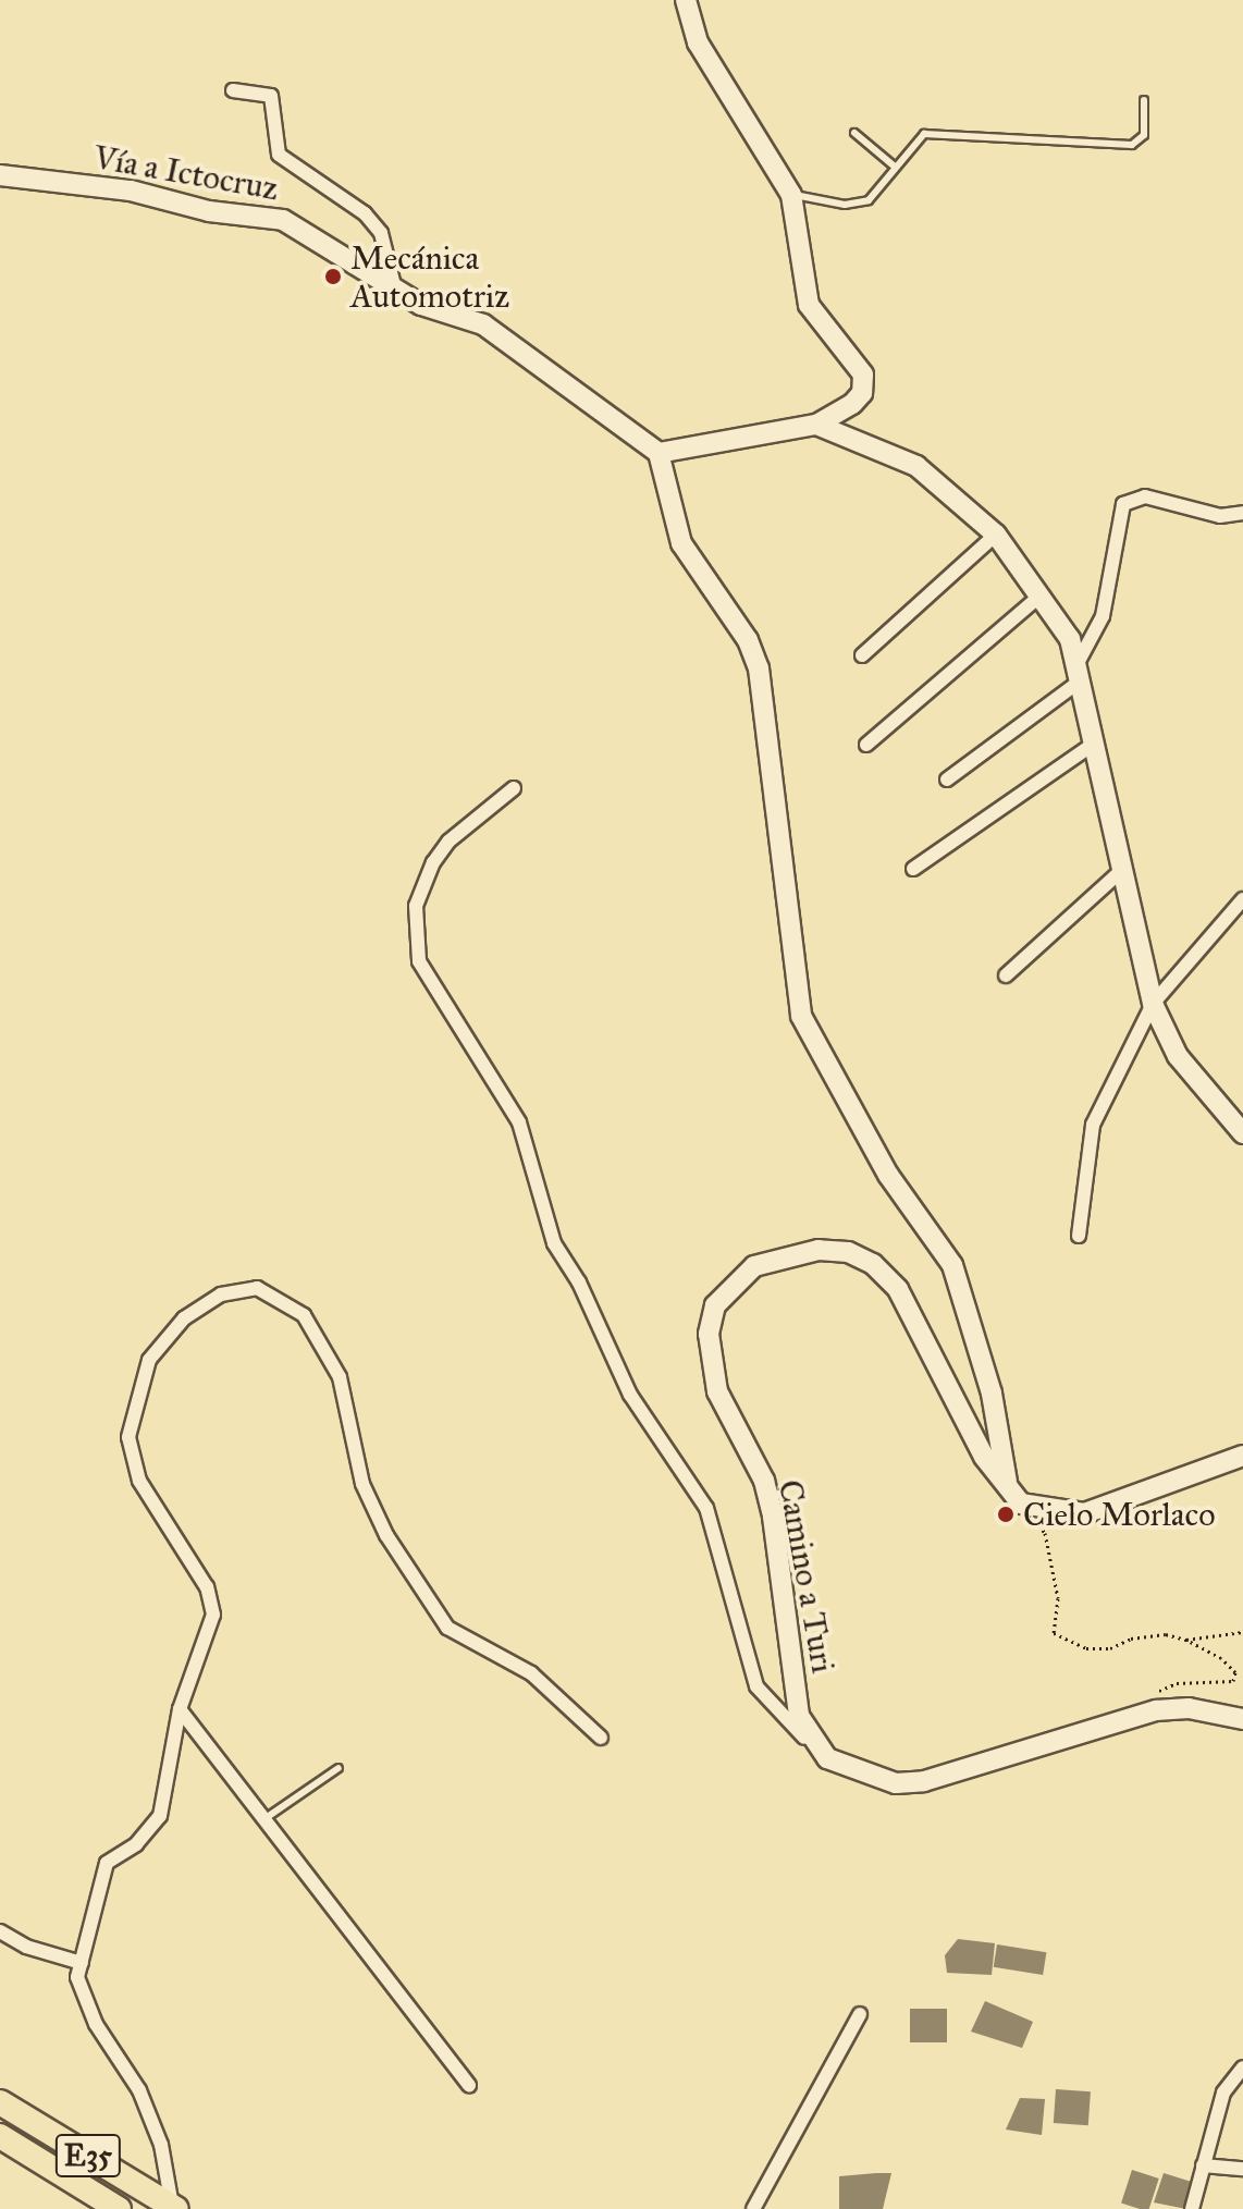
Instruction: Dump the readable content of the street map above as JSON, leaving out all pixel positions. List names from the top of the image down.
{
  "streets": {
    "highway": ["E35"],
    "street": ["Vía a Ictocruz", "Camino a Turi"]
  },
  "places": ["Mecánica Automotriz", "Cielo Morlaco"]
}
